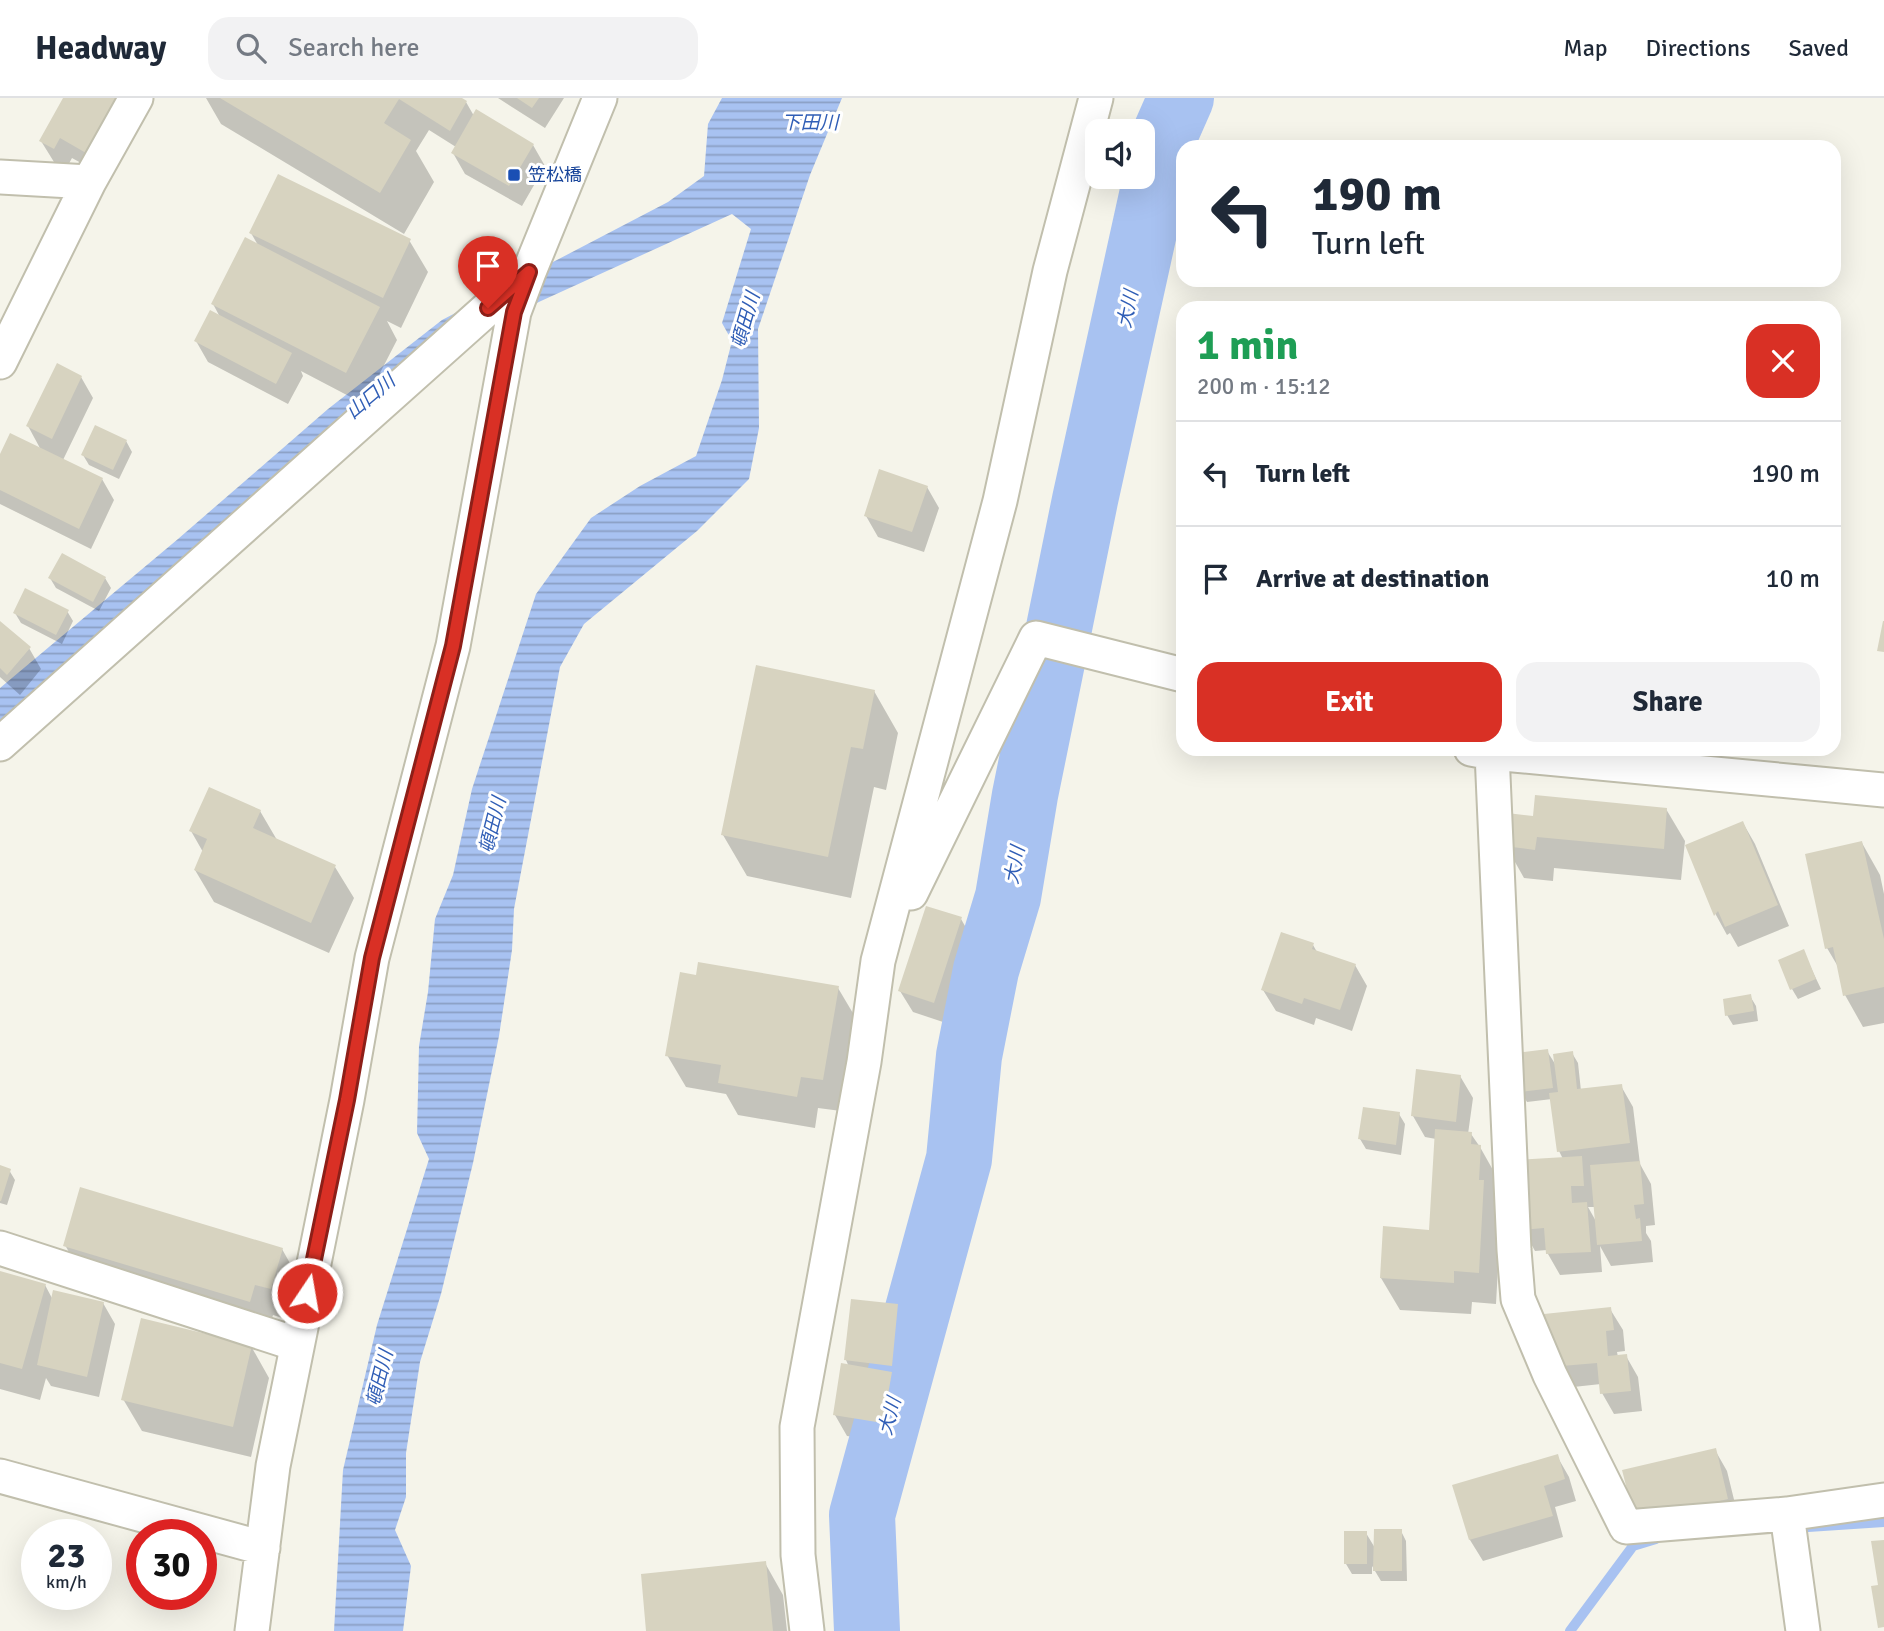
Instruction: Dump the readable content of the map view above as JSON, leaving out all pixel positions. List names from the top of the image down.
{
  "water": [
    "下田川",
    "大川",
    "頓田川",
    "山口川"
  ],
  "places": {
    "transit": ["笠松橋"]
  },
  "page": {
    "header": "Headway",
    "search": "Search here",
    "nav": ["Map", "Directions", "Saved"],
    "turn": ["190 m", "Turn left"],
    "heading": ["1 min", "200 m · 15:12"],
    "list": [
      {
        "name": "Turn left",
        "value": "190 m"
      },
      {
        "name": "Arrive at destination",
        "value": "10 m"
      }
    ],
    "buttons": ["Exit", "Share"],
    "speed": "23 km/h",
    "limit": "30"
  }
}
